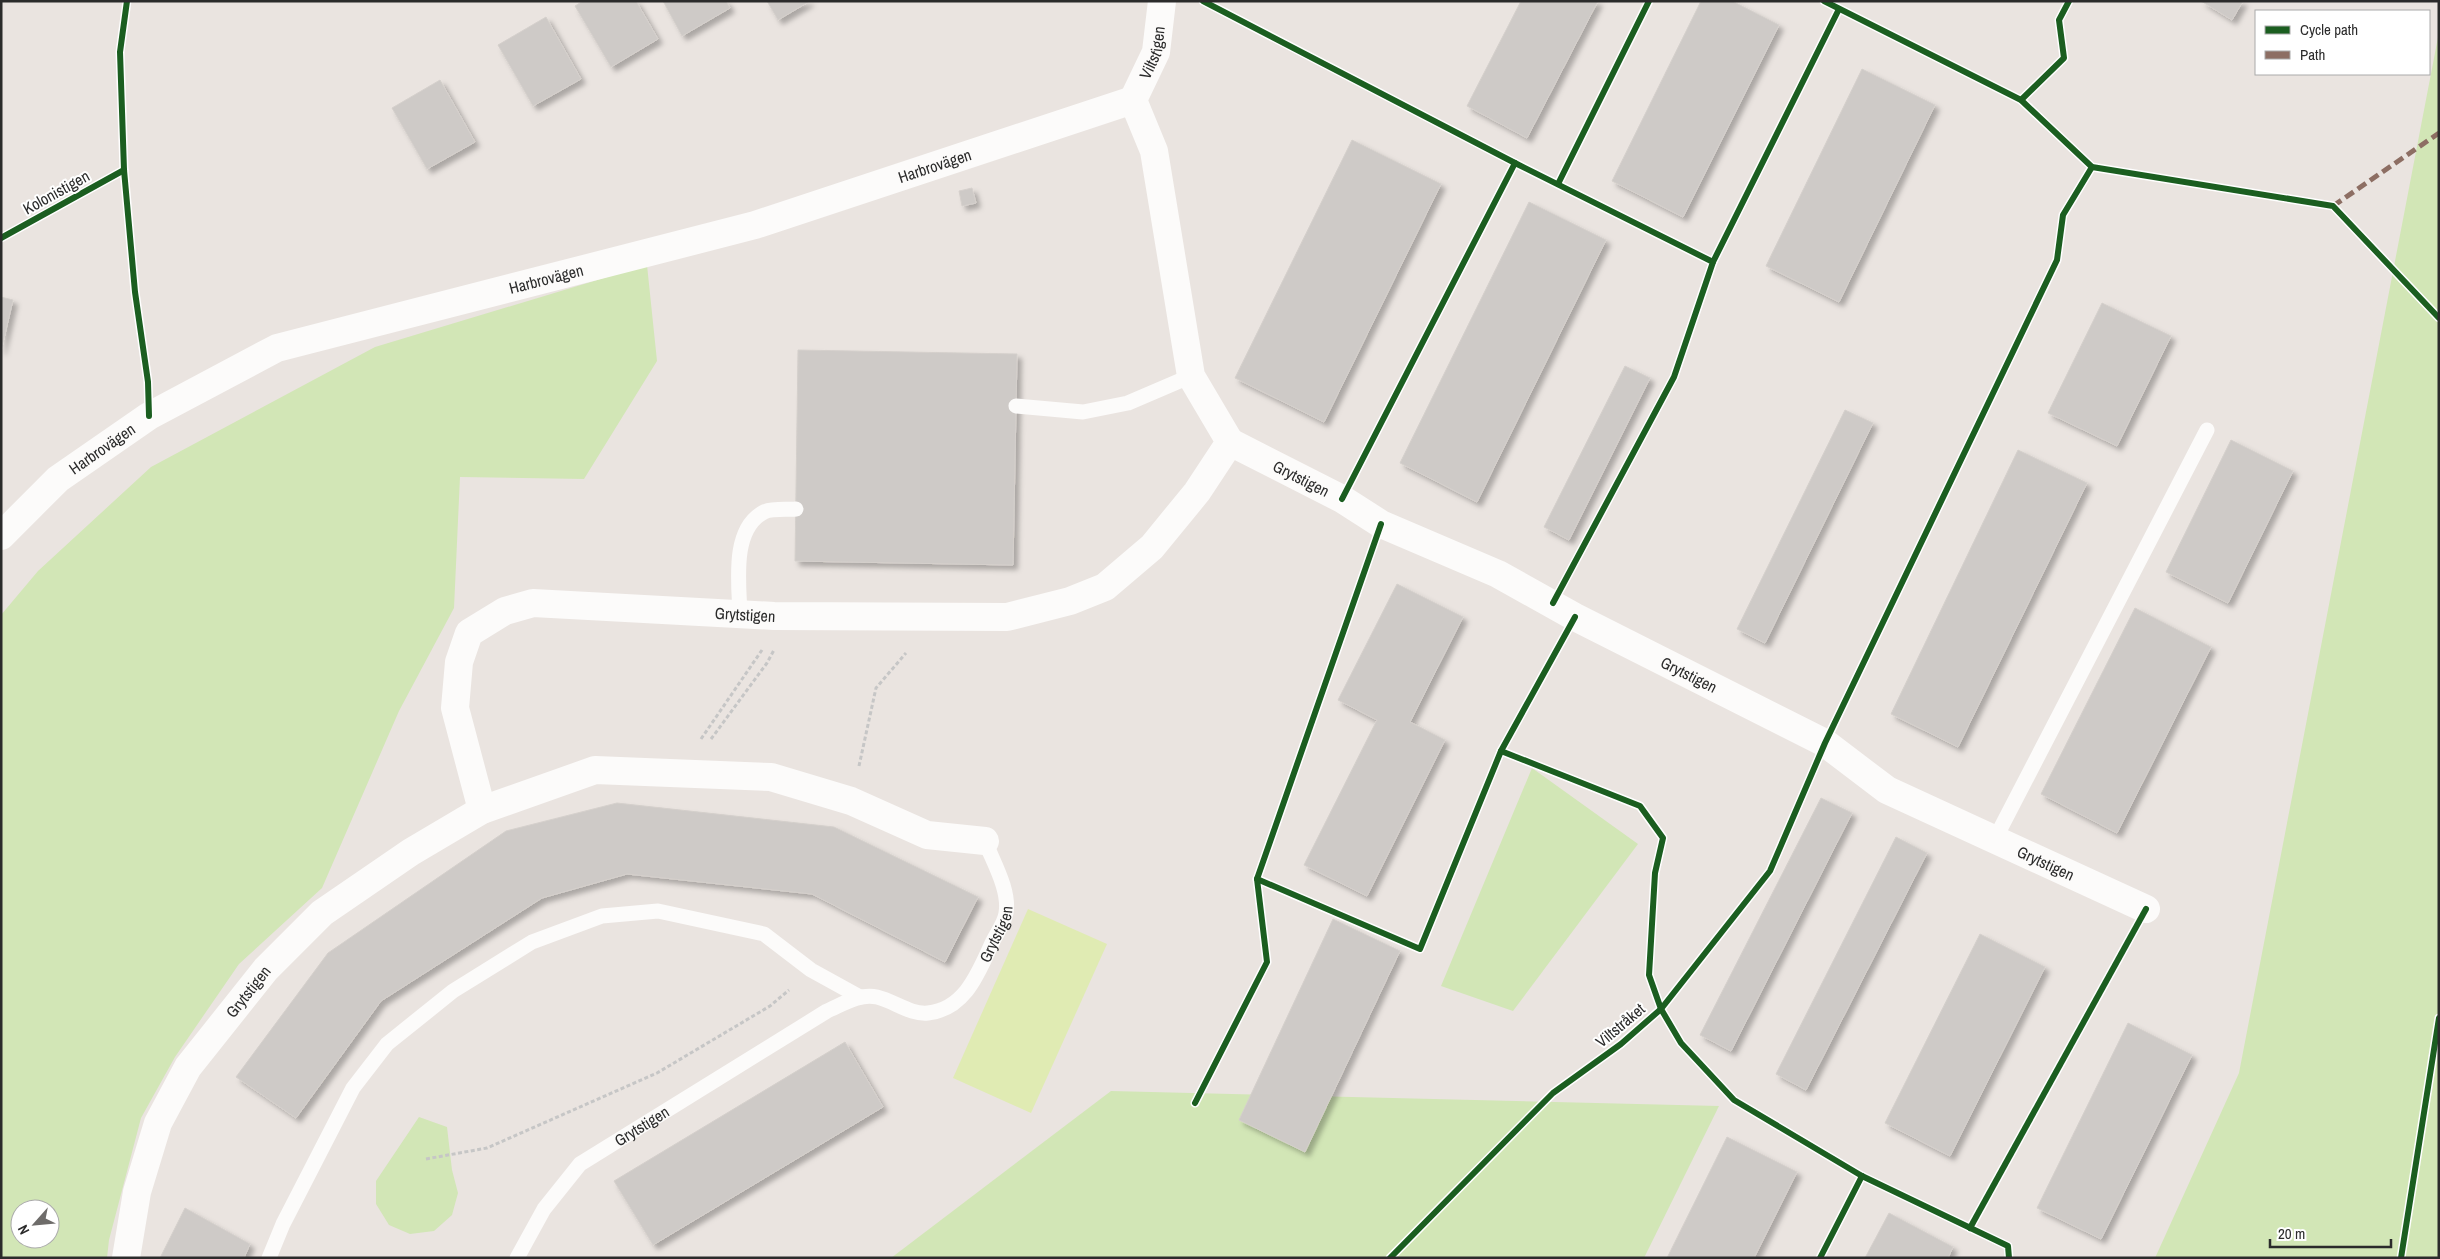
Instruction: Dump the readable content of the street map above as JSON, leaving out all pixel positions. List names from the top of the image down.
{
  "streets": {
    "street": ["Viltstigen", "Harbrovägen", "Grytstigen"],
    "cycle path": ["Kolonistigen", "Viltstråket"]
  },
  "crossings": [
    ["Viltstigen", "Harbrovägen"]
  ],
  "legend": ["Cycle path", "Path"],
  "scale_bar": "20 m",
  "north": "bottom left"
}
